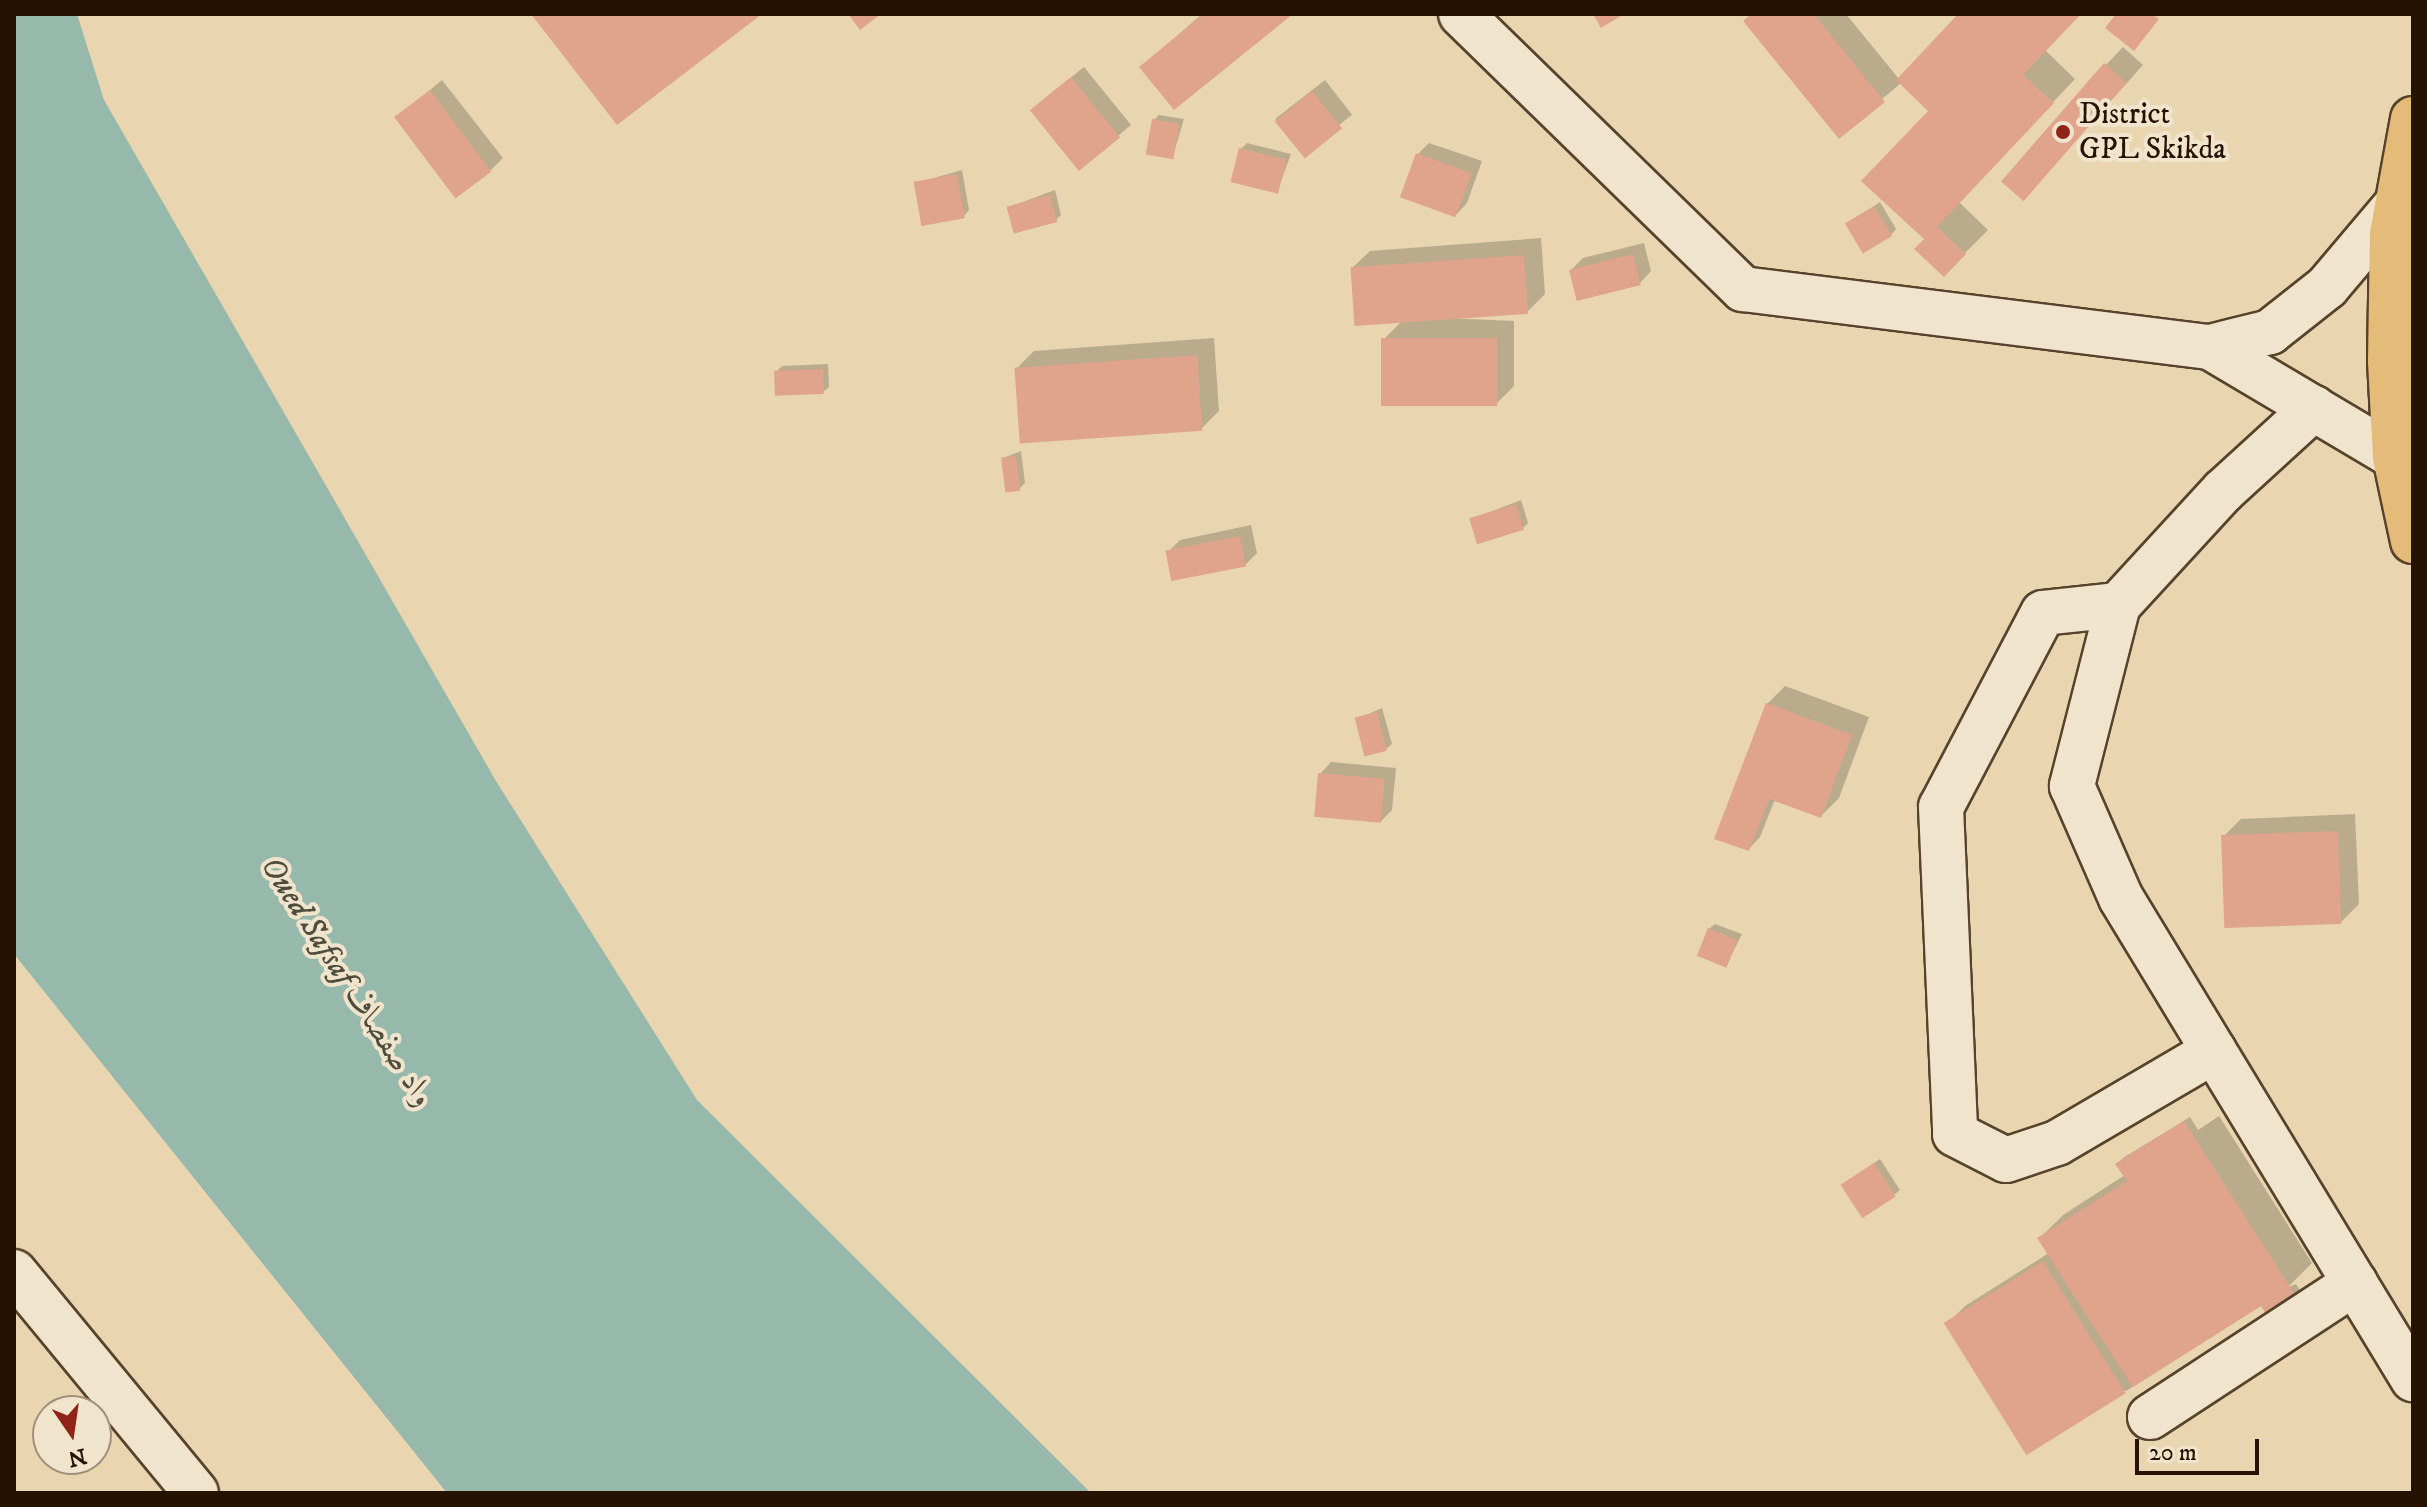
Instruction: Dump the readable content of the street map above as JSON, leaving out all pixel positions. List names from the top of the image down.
{
  "water": ["Oued Safsaf واد صفصاف"],
  "places": ["District GPL Skikda"],
  "scale_bar": "20 m",
  "north": "bottom"
}
